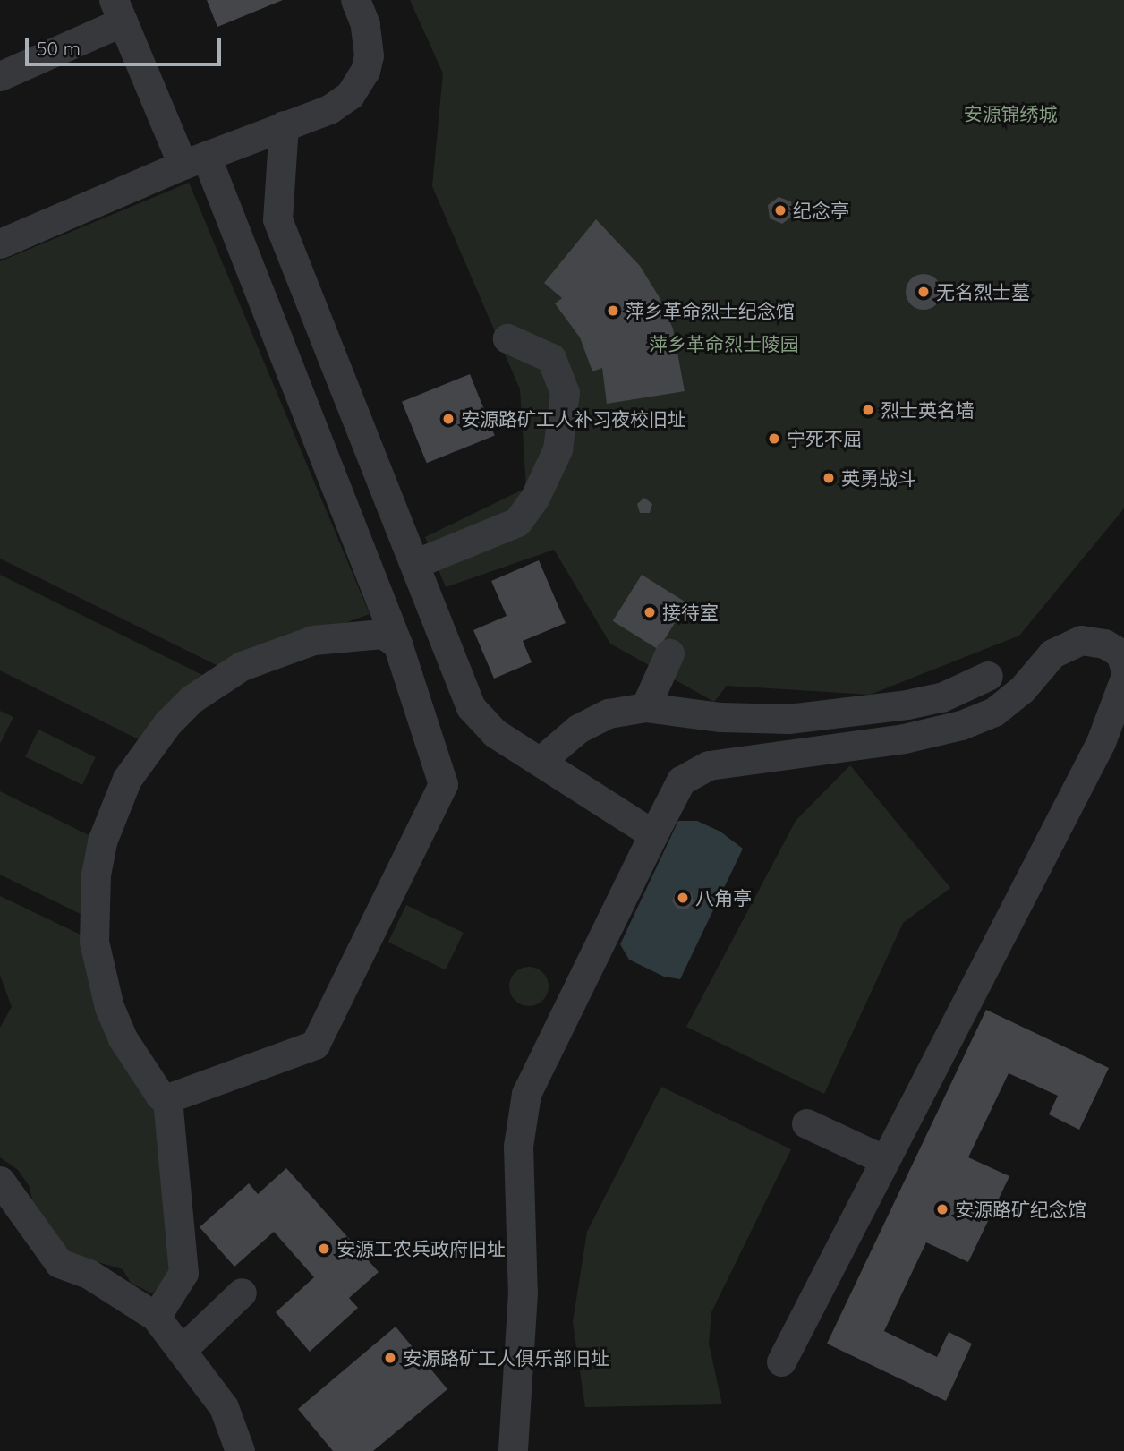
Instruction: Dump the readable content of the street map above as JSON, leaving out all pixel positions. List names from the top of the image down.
{
  "parks": ["安源锦绣城", "萍乡革命烈士陵园"],
  "places": [
    "纪念亭",
    "无名烈士墓",
    "萍乡革命烈士纪念馆",
    "烈士英名墙",
    "安源路矿工人补习夜校旧址",
    "宁死不屈",
    "英勇战斗",
    "接待室",
    "八角亭",
    "安源路矿纪念馆",
    "安源工农兵政府旧址",
    "安源路矿工人俱乐部旧址"
  ],
  "scale_bar": "50 m"
}
